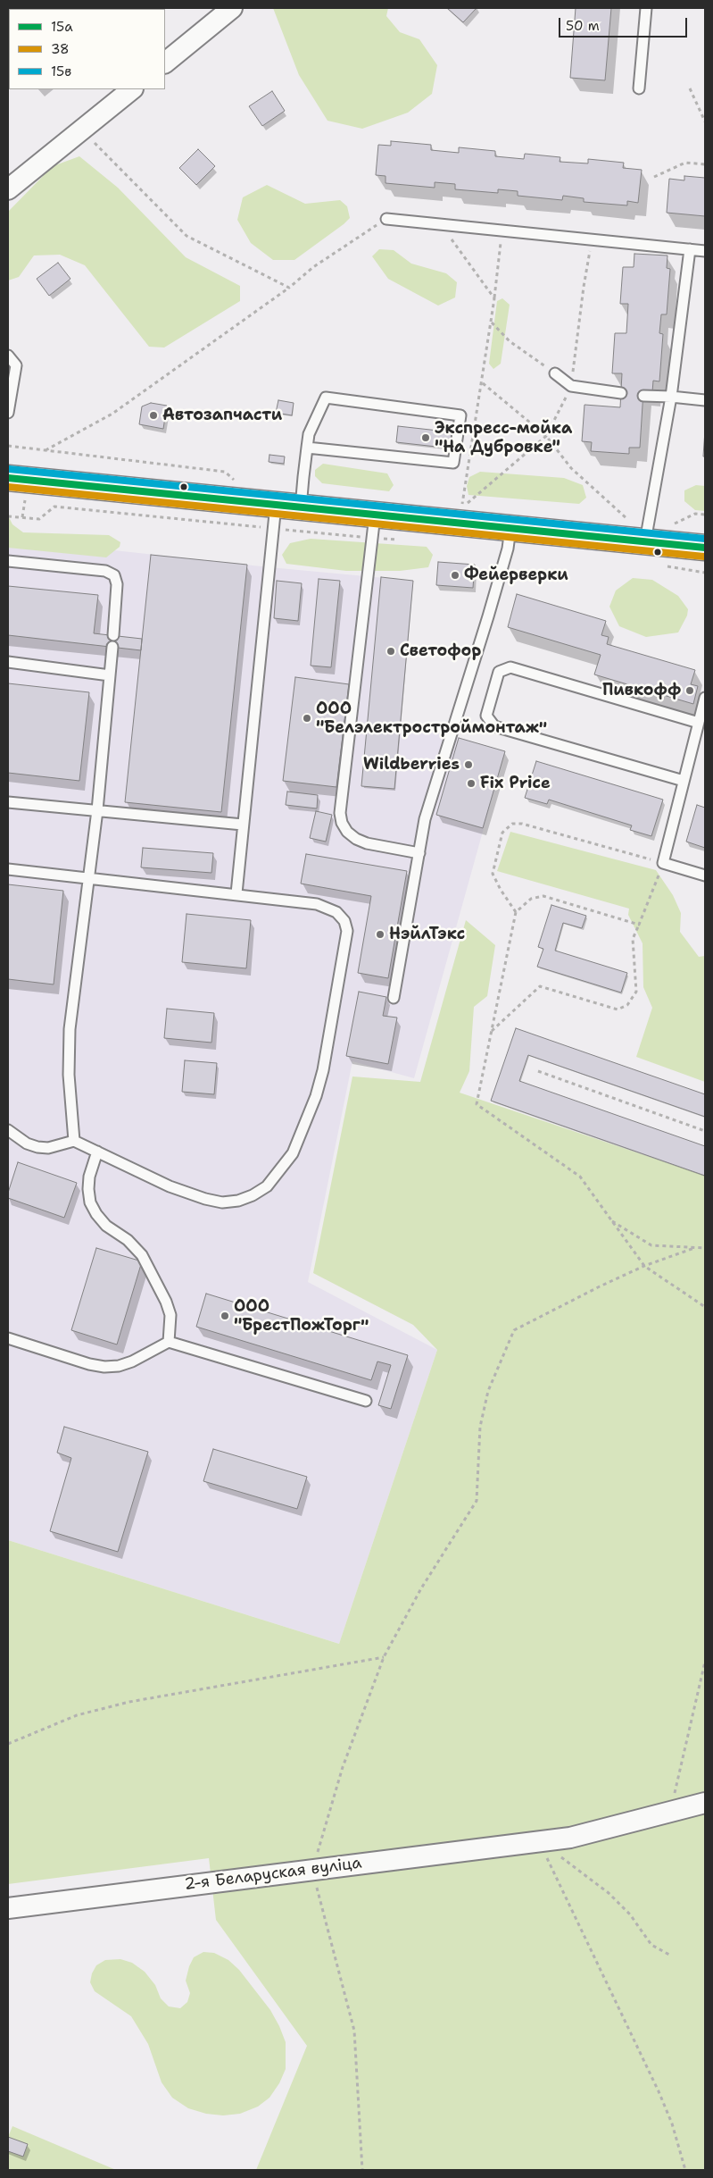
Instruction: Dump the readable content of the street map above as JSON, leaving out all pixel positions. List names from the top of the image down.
{
  "streets": {
    "street": ["2-я Беларуская вуліца"]
  },
  "places": [
    "Автозапчасти",
    "Экспресс-мойка \"На Дубровке\"",
    "Фейерверки",
    "Светофор",
    "Пивкофф",
    "ООО \"Белэлектростроймонтаж\"",
    "Wildberries",
    "Fix Price",
    "НэйлТэкс",
    "ООО \"БрестПожТорг\""
  ],
  "lines": ["transit line 15в", "transit line 15а", "transit line 38"],
  "legend": ["15а", "38", "15в"],
  "scale_bar": "50 m"
}
